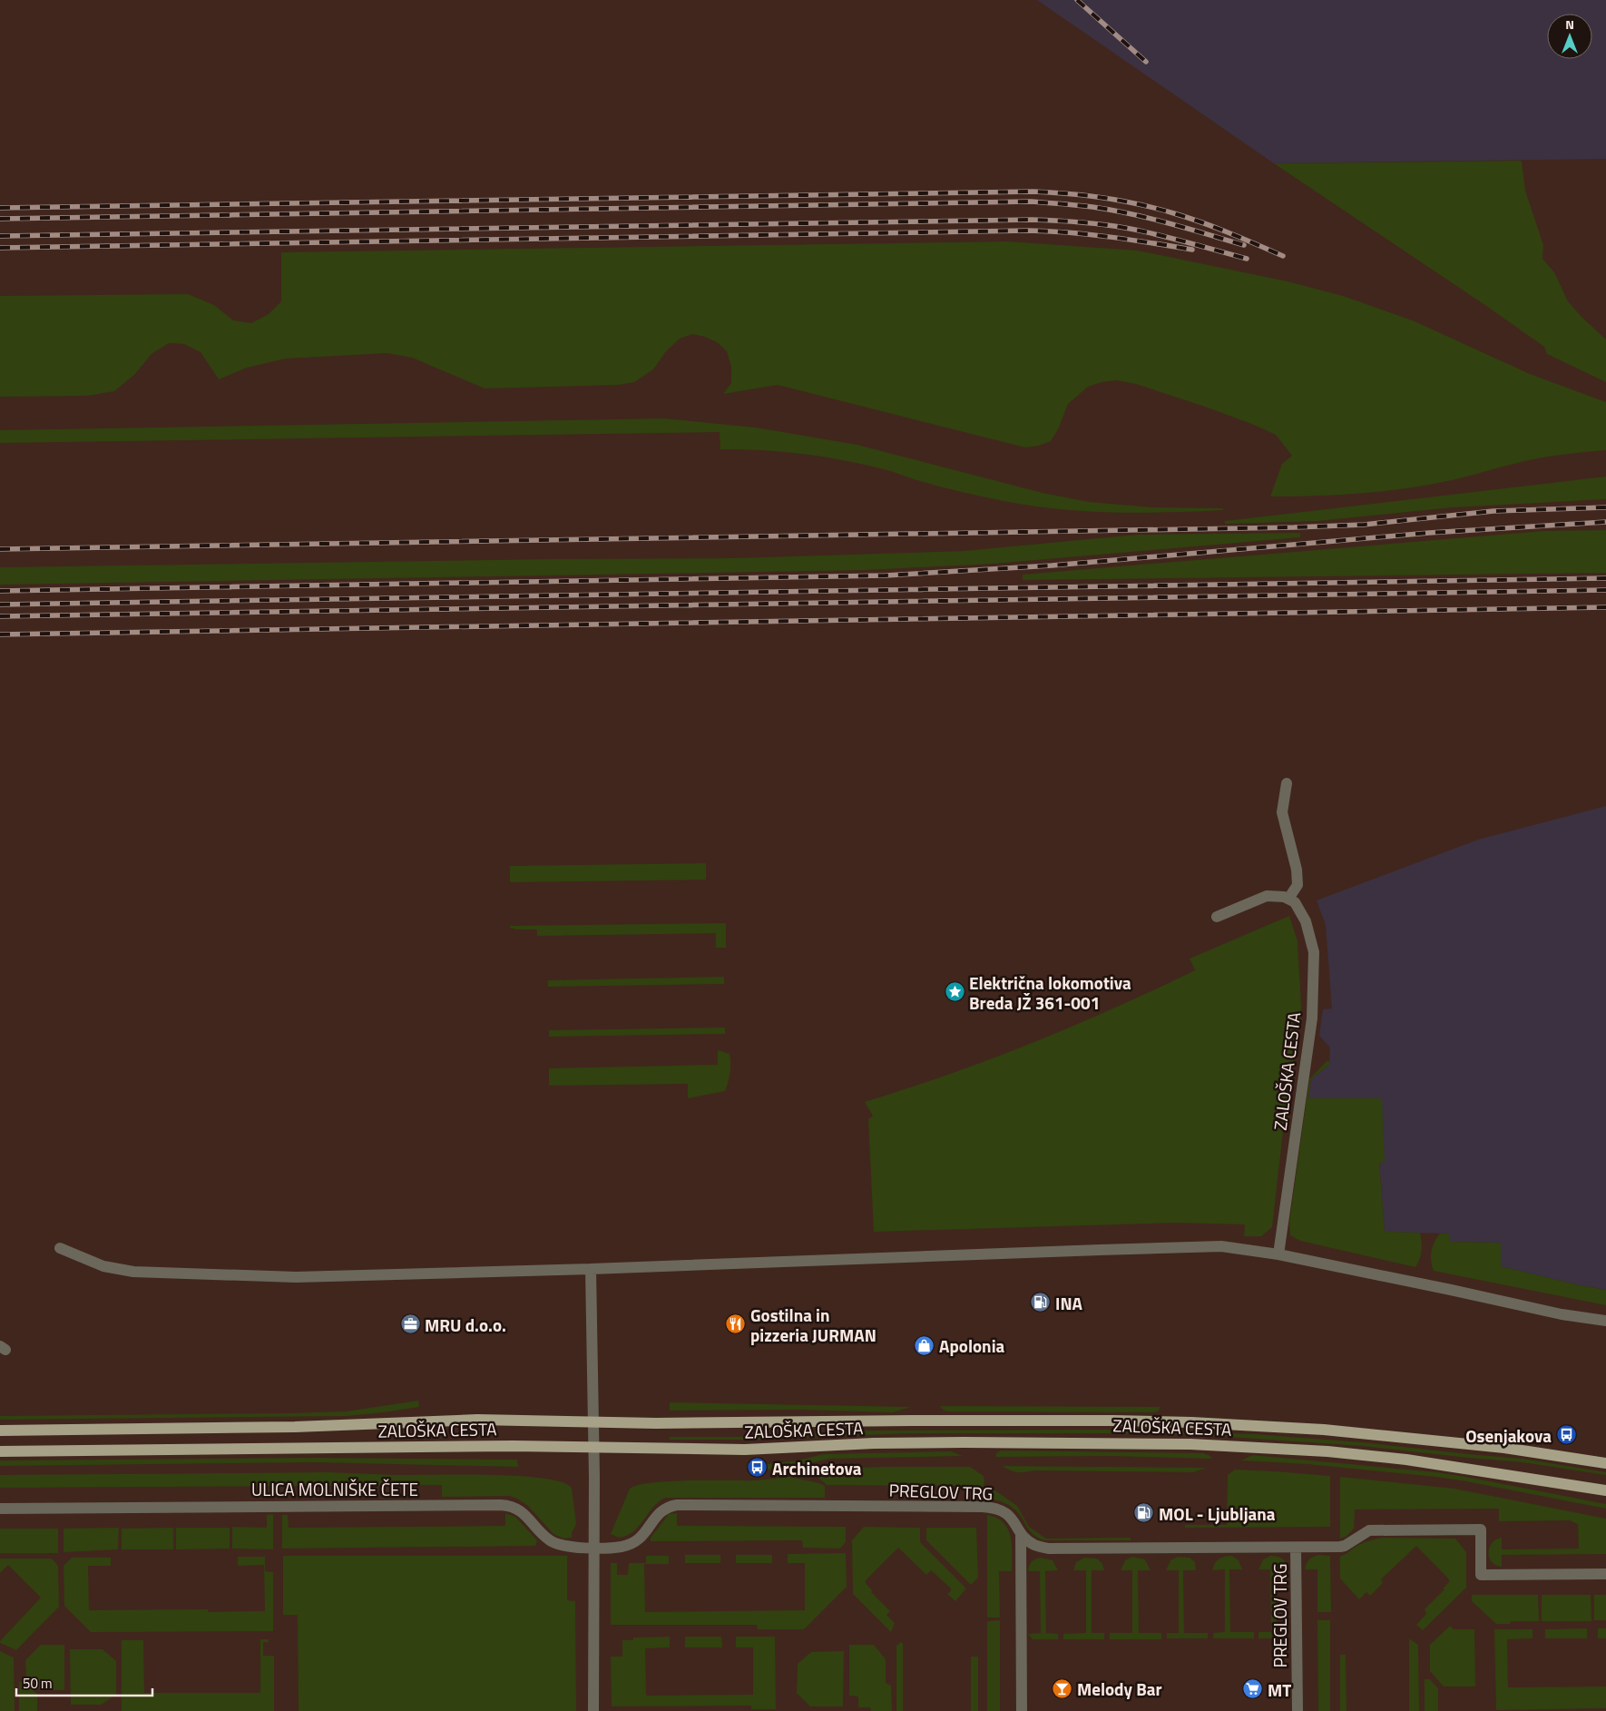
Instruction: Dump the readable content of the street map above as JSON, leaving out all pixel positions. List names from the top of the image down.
{
  "streets": {
    "main road": ["ZALOŠKA CESTA"],
    "street": ["ULICA MOLNIŠKE ČETE", "PREGLOV TRG"]
  },
  "crossings": [
    ["ULICA MOLNIŠKE ČETE", "PREGLOV TRG"]
  ],
  "places": {
    "place": ["Električna lokomotiva Breda JŽ 361-001"],
    "fuel station": ["INA", "MOL - Ljubljana"],
    "office": ["MRU d.o.o."],
    "restaurant": ["Gostilna in pizzeria JURMAN"],
    "shop": ["Apolonia"],
    "bus stop": ["Osenjakova", "Archinetova"],
    "bar": ["Melody Bar"],
    "supermarket": ["MT"]
  },
  "scale_bar": "50 m",
  "north": "top"
}
